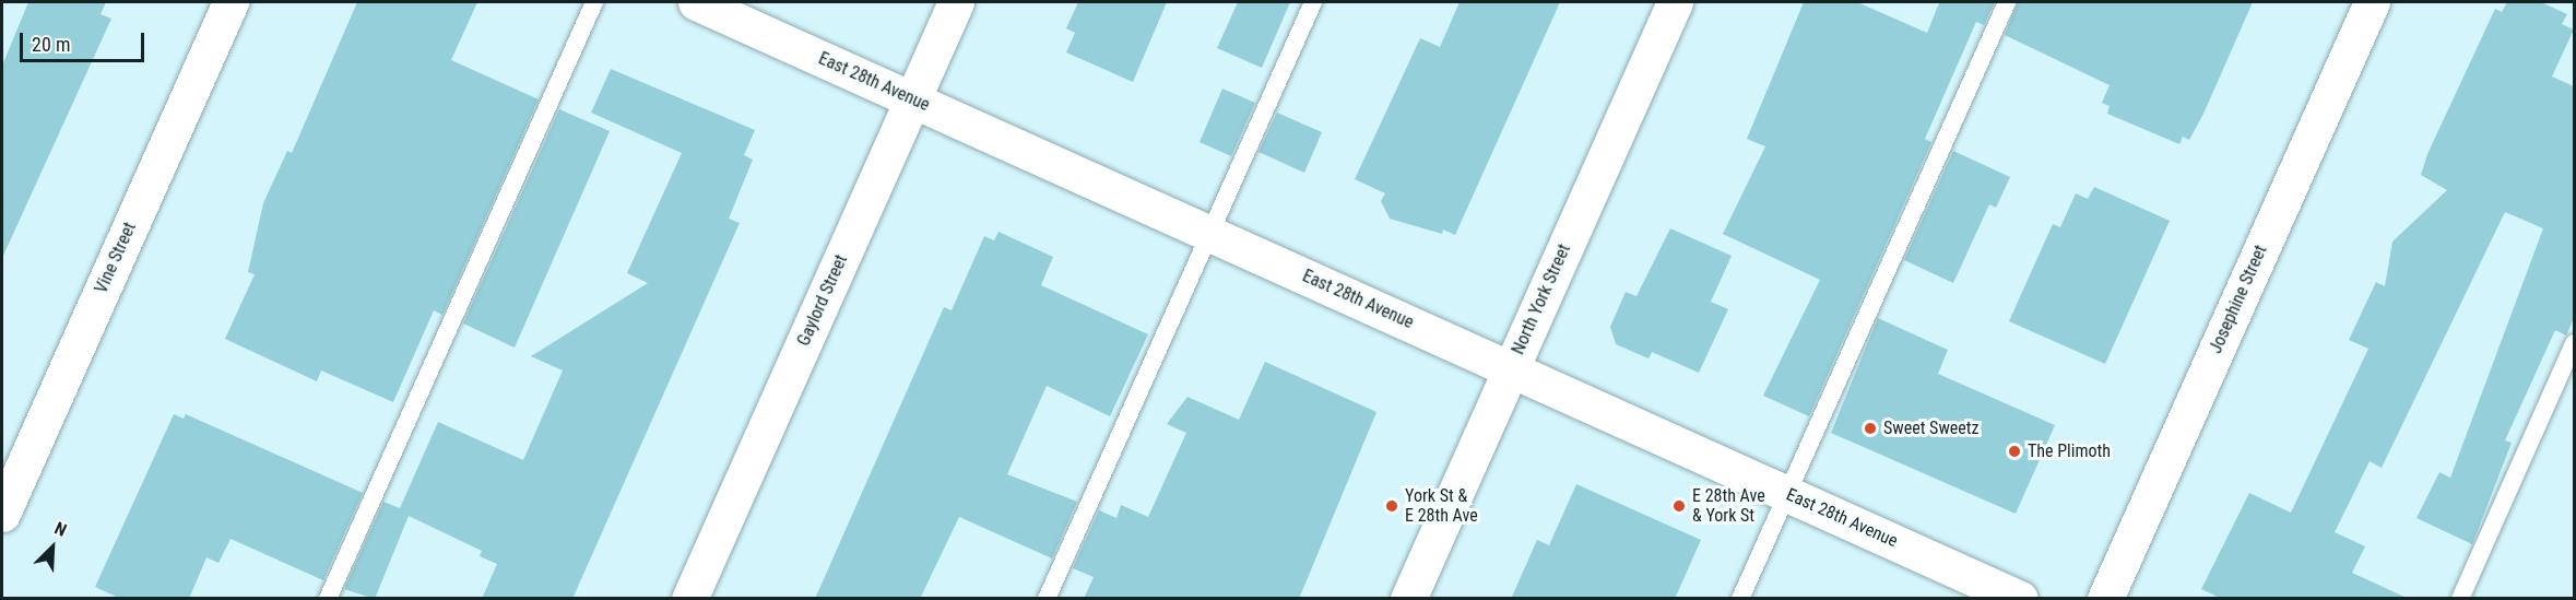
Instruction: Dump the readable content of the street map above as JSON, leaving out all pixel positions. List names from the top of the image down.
{
  "streets": {
    "street": [
      "East 28th Avenue",
      "Vine Street",
      "North York Street",
      "Josephine Street",
      "Gaylord Street"
    ]
  },
  "crossings": [
    ["East 28th Avenue", "North York Street"],
    ["East 28th Avenue", "Gaylord Street"]
  ],
  "places": [
    "Sweet Sweetz",
    "The Plimoth",
    "York St & E 28th Ave",
    "E 28th Ave & York St"
  ],
  "scale_bar": "20 m",
  "north": "top right"
}
